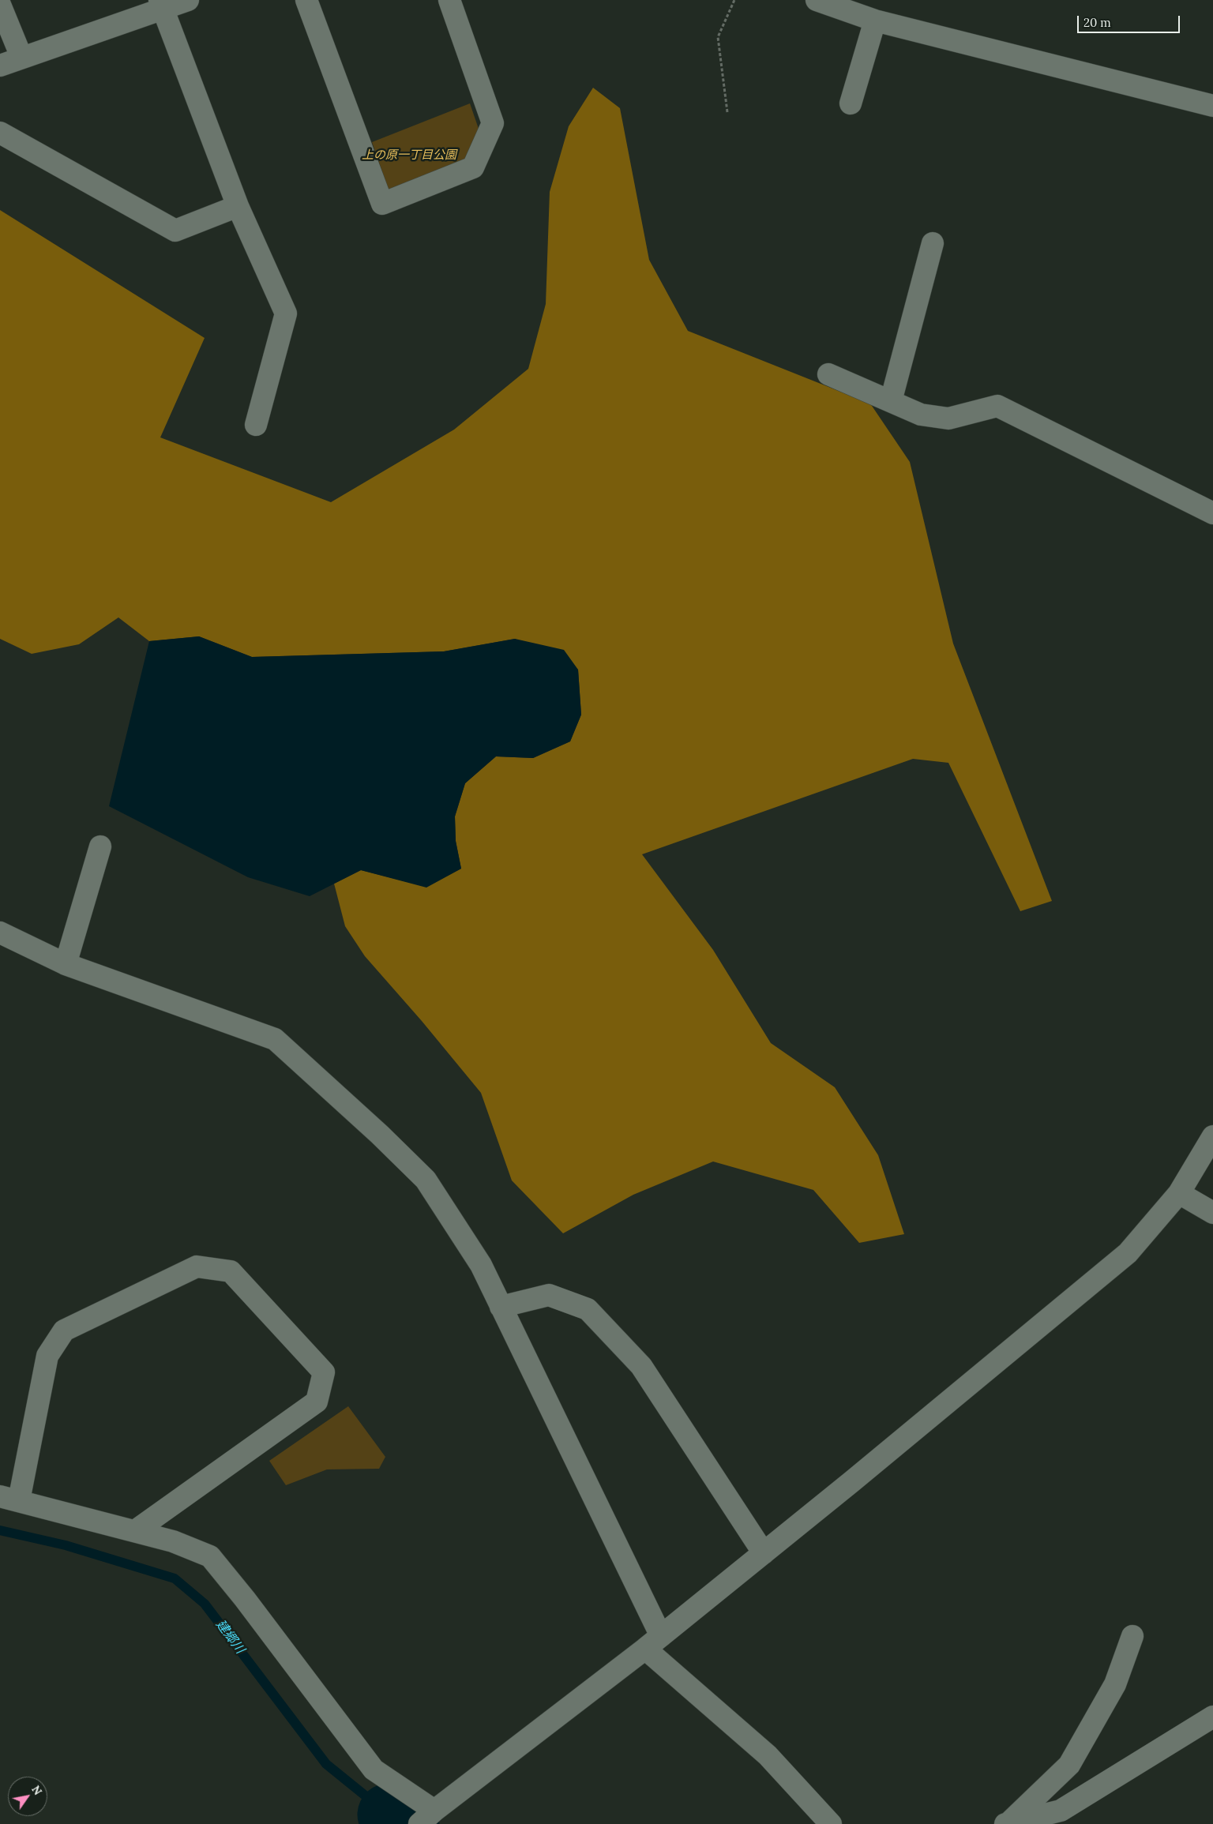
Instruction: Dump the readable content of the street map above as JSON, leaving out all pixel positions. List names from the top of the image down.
{
  "water": ["建郷川"],
  "parks": ["上の原一丁目公園"],
  "scale_bar": "20 m",
  "north": "top right"
}
